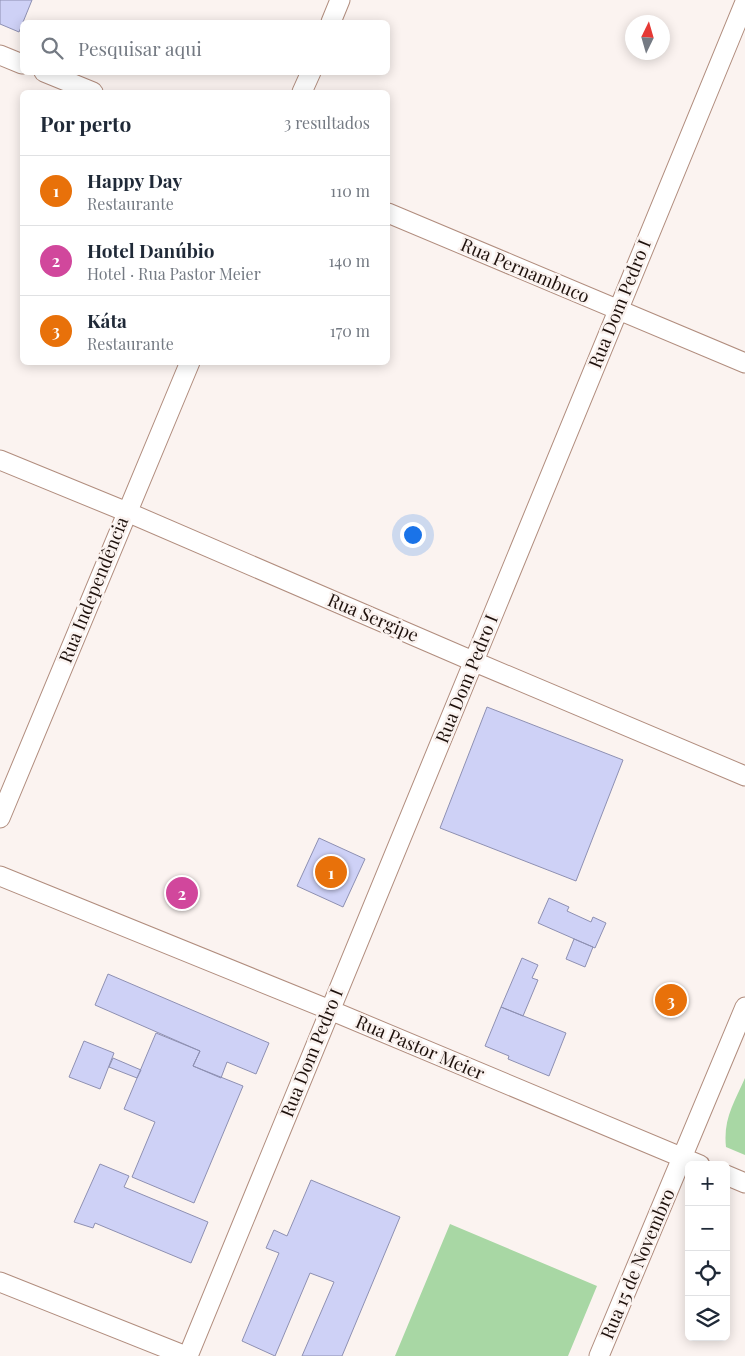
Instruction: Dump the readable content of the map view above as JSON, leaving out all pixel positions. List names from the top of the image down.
{
  "streets": {
    "street": [
      "Rua Pernambuco",
      "Rua Dom Pedro I",
      "Rua Independência",
      "Rua Sergipe",
      "Rua Pastor Meier",
      "Rua 15 de Novembro"
    ]
  },
  "crossings": [
    ["Rua Pernambuco", "Rua Dom Pedro I"],
    ["Rua Dom Pedro I", "Rua Sergipe"],
    ["Rua Dom Pedro I", "Rua Pastor Meier"],
    ["Rua Independência", "Rua Sergipe"],
    ["Rua Pastor Meier", "Rua 15 de Novembro"]
  ],
  "north": "top",
  "page": {
    "search": "Pesquisar aqui",
    "heading": ["Por perto", "3 resultados"],
    "list": [
      {
        "mark": "1",
        "name": "Happy Day",
        "note": "Restaurante",
        "value": "110 m"
      },
      {
        "mark": "2",
        "name": "Hotel Danúbio",
        "note": "Hotel · Rua Pastor Meier",
        "value": "140 m"
      },
      {
        "mark": "3",
        "name": "Káta",
        "note": "Restaurante",
        "value": "170 m"
      }
    ],
    "pins": ["1", "2", "3"],
    "map_buttons": ["+", "−"]
  }
}
